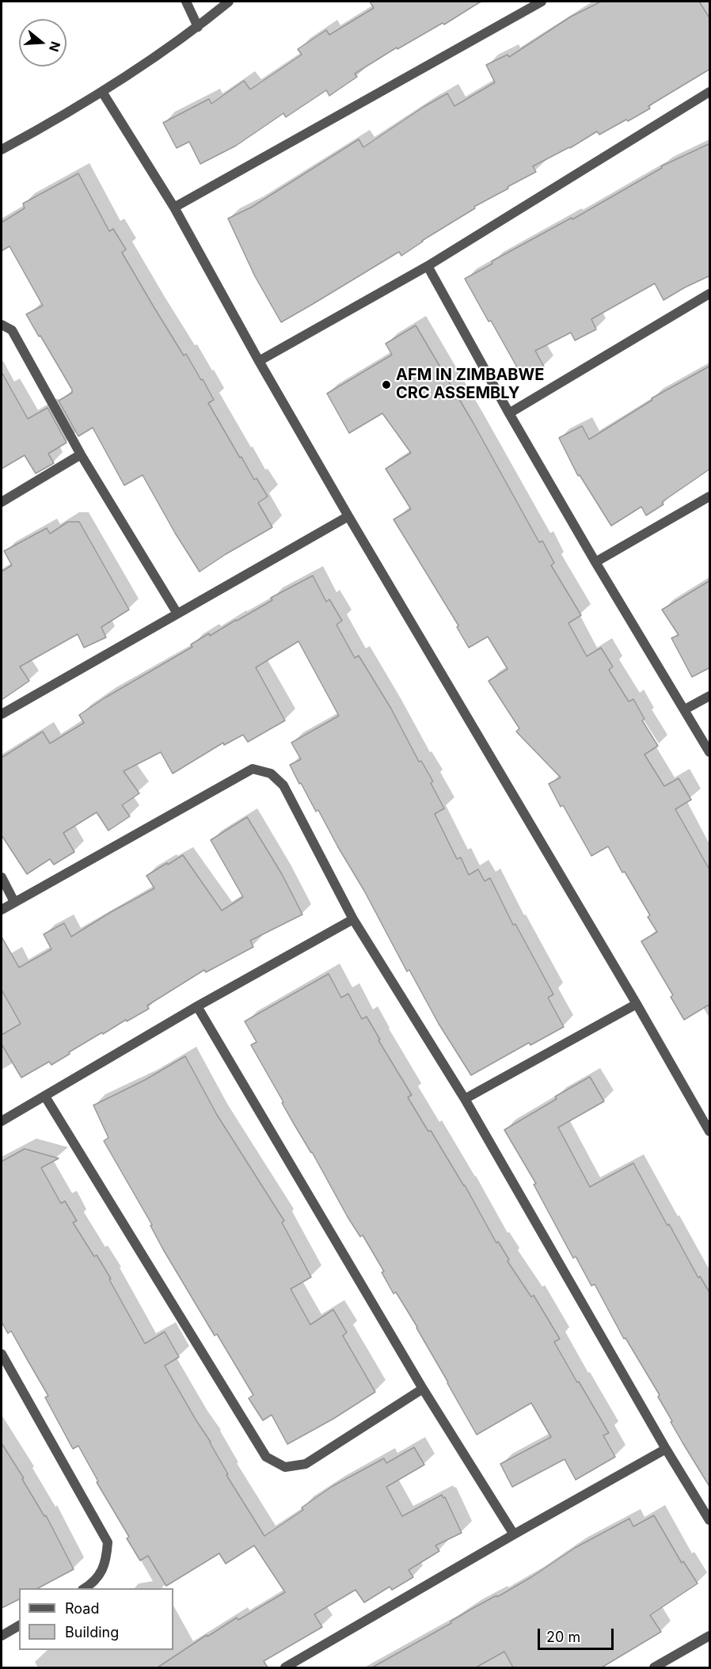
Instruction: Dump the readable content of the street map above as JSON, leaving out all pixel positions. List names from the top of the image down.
{
  "places": ["AFM IN ZIMBABWE CRC ASSEMBLY"],
  "legend": ["Road", "Building"],
  "scale_bar": "20 m",
  "north": "right"
}
